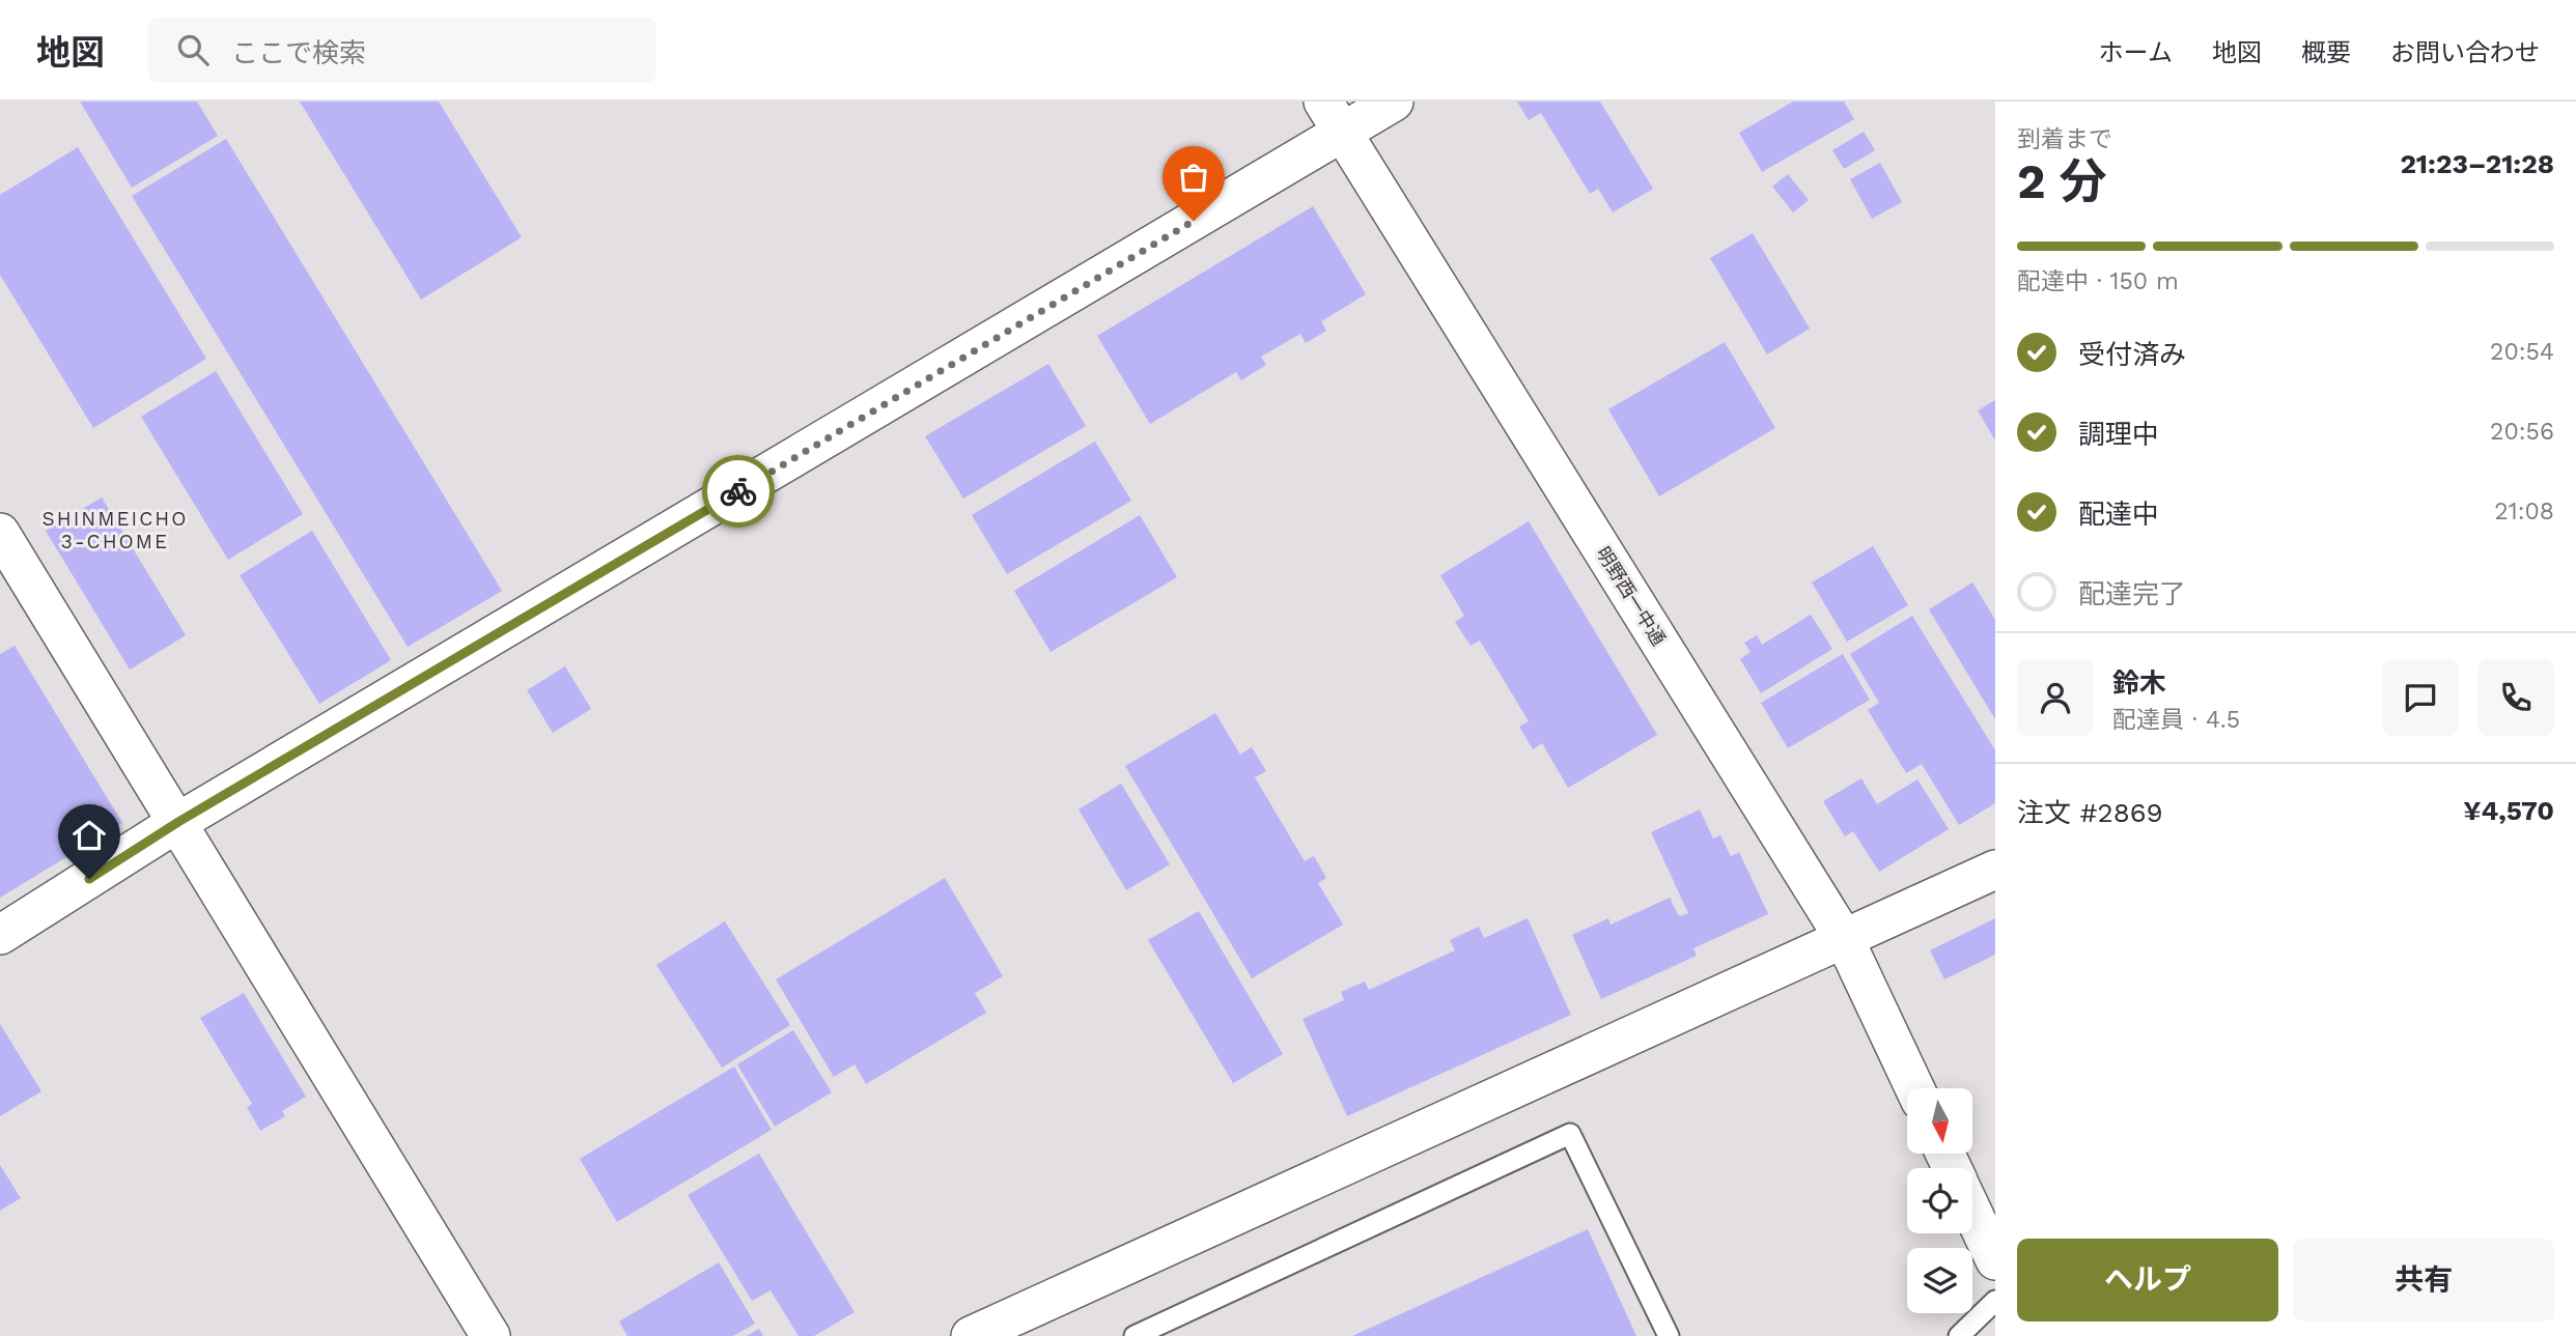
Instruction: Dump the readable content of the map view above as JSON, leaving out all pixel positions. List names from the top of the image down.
{
  "streets": {
    "street": ["明野西一中通"]
  },
  "districts": ["SHINMEICHO 3-CHOME"],
  "north": "bottom",
  "page": {
    "header": "地図",
    "search": "ここで検索",
    "nav": [
      "ホーム",
      "地図",
      "概要",
      "お問い合わせ"
    ],
    "heading": ["2 分", "到着まで", "21:23–21:28"],
    "panel": [
      "鈴木",
      "配達員 · 4.5",
      "注文 #2869",
      "¥4,570"
    ],
    "bar": "配達中 · 150 m",
    "list": [
      ["受付済み", "20:54"],
      ["調理中", "20:56"],
      ["配達中", "21:08"],
      "配達完了"
    ],
    "buttons": ["ヘルプ", "共有"]
  }
}
